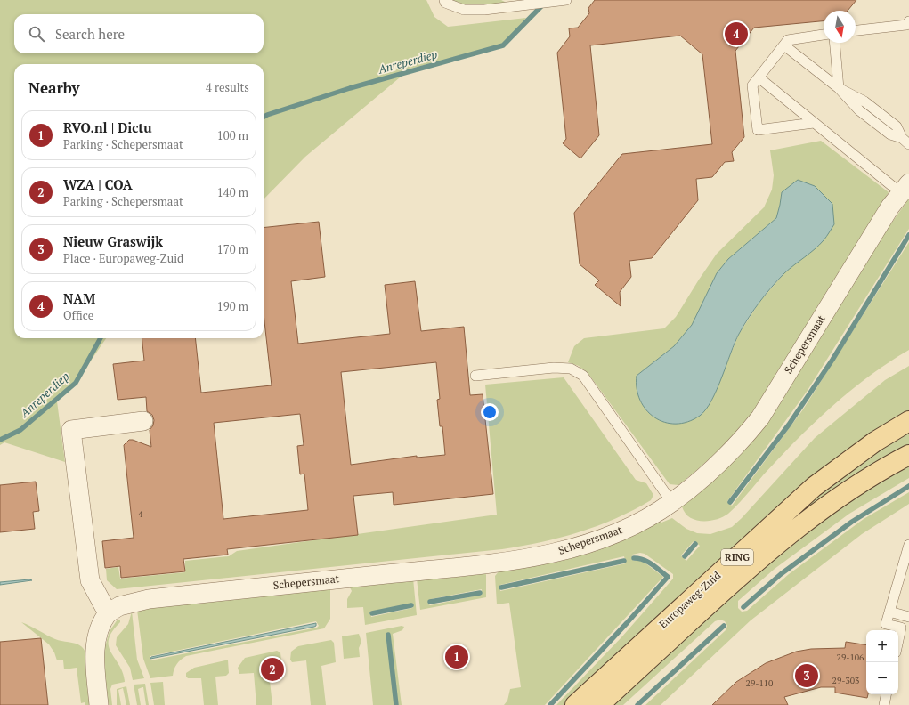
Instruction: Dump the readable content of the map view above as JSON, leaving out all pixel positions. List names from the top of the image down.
{
  "streets": {
    "main road": ["RING", "Europaweg-Zuid"],
    "street": ["Schepersmaat"]
  },
  "water": ["Anreperdiep"],
  "house_numbers": [
    "4",
    "29-106",
    "29-303",
    "29-110"
  ],
  "north": "bottom",
  "page": {
    "search": "Search here",
    "pins": [
      "4",
      "1",
      "2",
      "3"
    ],
    "heading": ["Nearby", "4 results"],
    "list": [
      {
        "mark": "1",
        "name": "RVO.nl | Dictu",
        "note": "Parking · Schepersmaat",
        "value": "100 m"
      },
      {
        "mark": "2",
        "name": "WZA | COA",
        "note": "Parking · Schepersmaat",
        "value": "140 m"
      },
      {
        "mark": "3",
        "name": "Nieuw Graswijk",
        "note": "Place · Europaweg-Zuid",
        "value": "170 m"
      },
      {
        "mark": "4",
        "name": "NAM",
        "note": "Office",
        "value": "190 m"
      }
    ],
    "map_buttons": ["+", "−"]
  }
}
